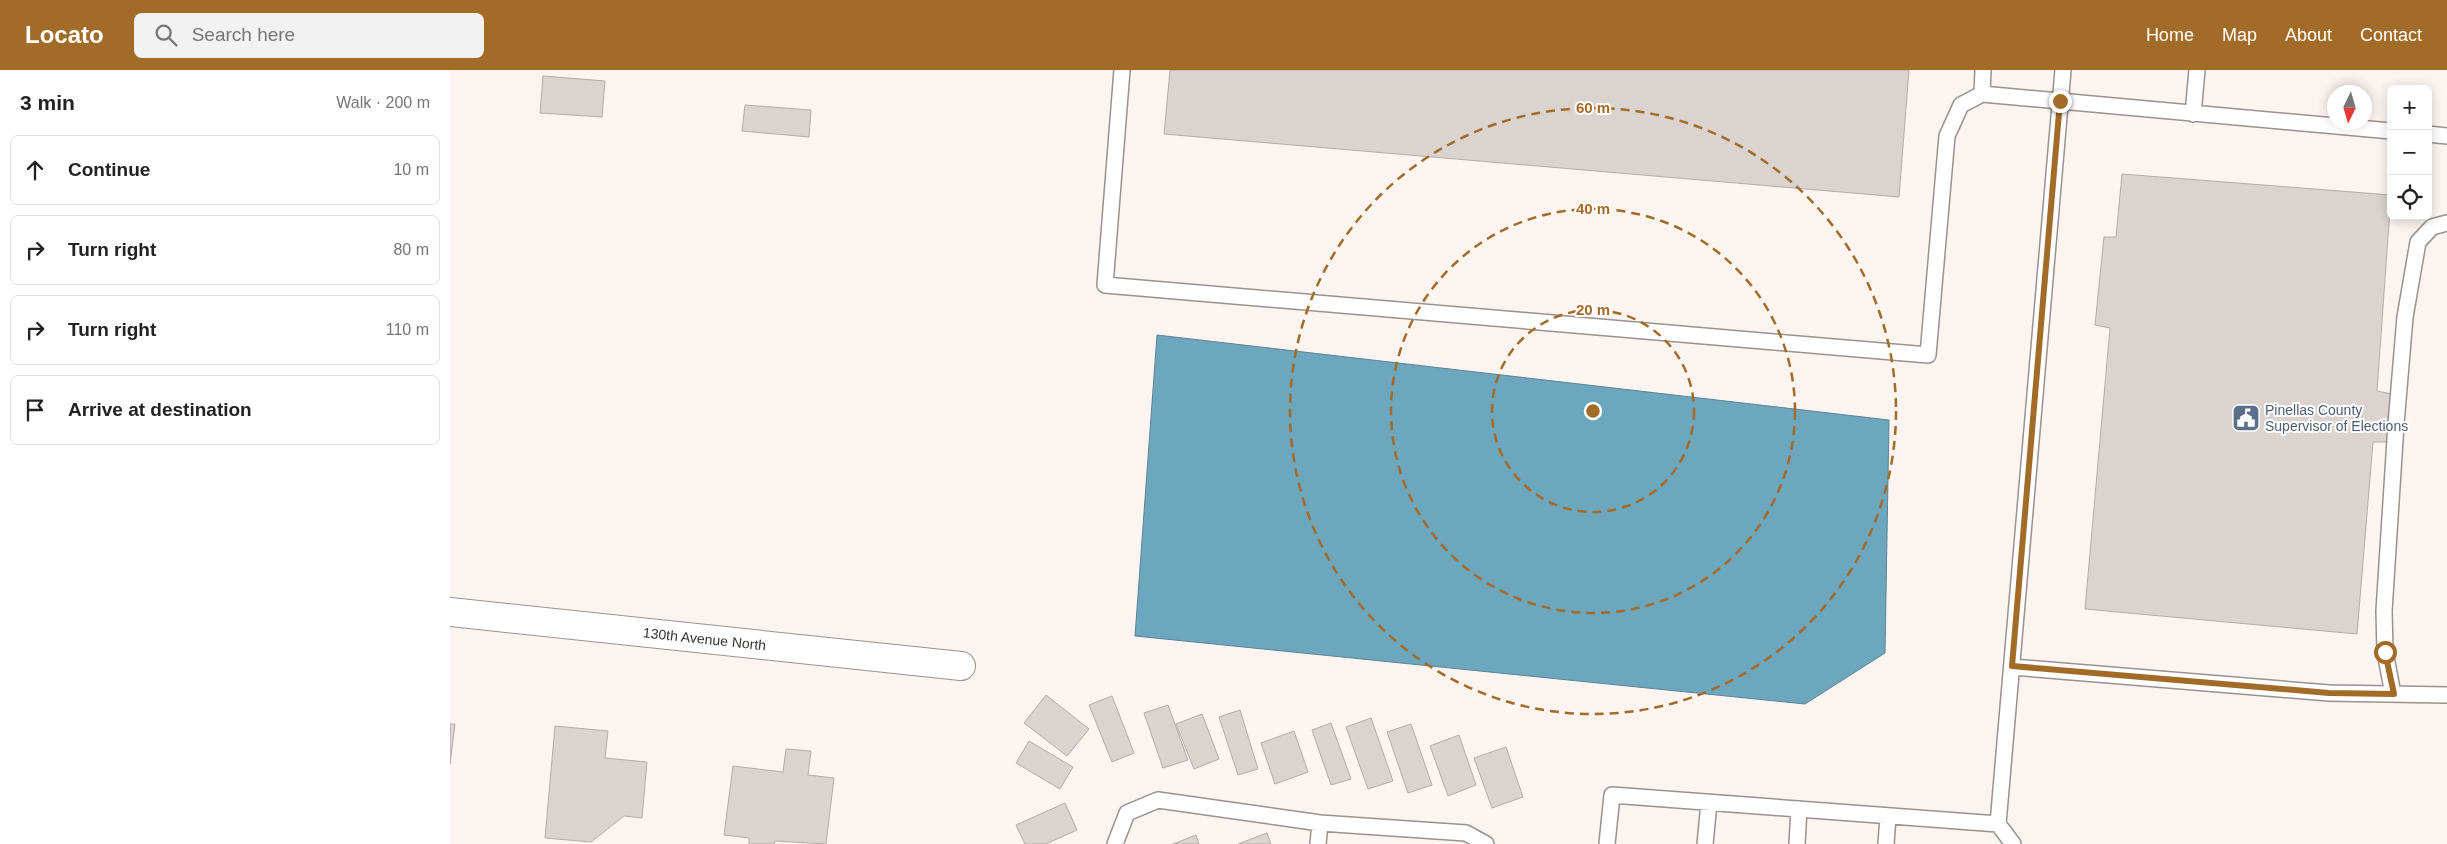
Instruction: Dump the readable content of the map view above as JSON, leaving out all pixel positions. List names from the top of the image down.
{
  "streets": {
    "street": ["130th Avenue North"]
  },
  "places": {
    "public building": ["Pinellas County Supervisor of Elections"]
  },
  "north": "bottom",
  "page": {
    "header": "Locato",
    "search": "Search here",
    "nav": [
      "Home",
      "Map",
      "About",
      "Contact"
    ],
    "heading": ["3 min", "Walk · 200 m"],
    "map_buttons": ["+", "−"],
    "list": [
      ["Continue", "10 m"],
      ["Turn right", "80 m"],
      ["Turn right", "110 m"],
      "Arrive at destination"
    ]
  },
  "rings": ["60 m", "40 m", "20 m"]
}
